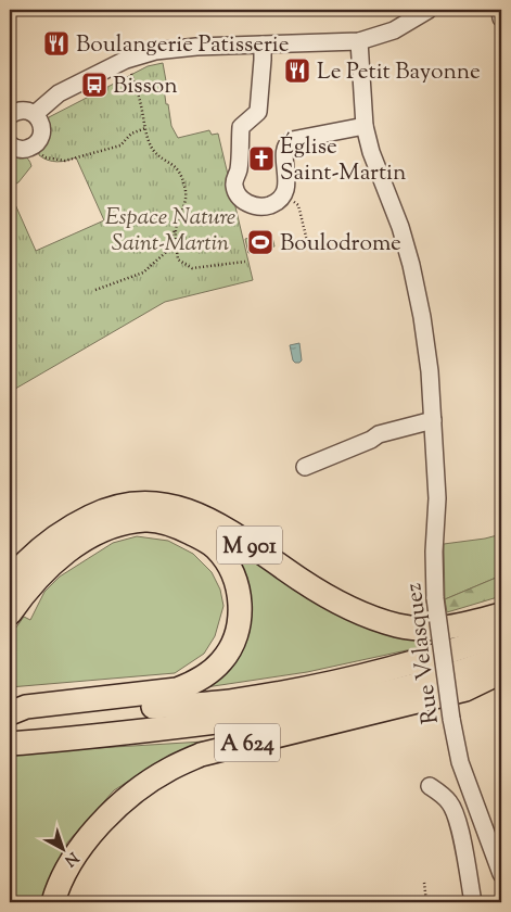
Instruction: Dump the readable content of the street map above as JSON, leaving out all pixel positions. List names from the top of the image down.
{
  "streets": {
    "highway": ["M 901", "A 624"],
    "street": ["Rue Velasquez"]
  },
  "parks": ["Espace Nature Saint-Martin"],
  "places": {
    "restaurant": ["Boulangerie Patisserie", "Le Petit Bayonne"],
    "bus stop": ["Bisson"],
    "church": ["Église Saint-Martin"],
    "sports": ["Boulodrome"]
  },
  "north": "bottom right"
}
